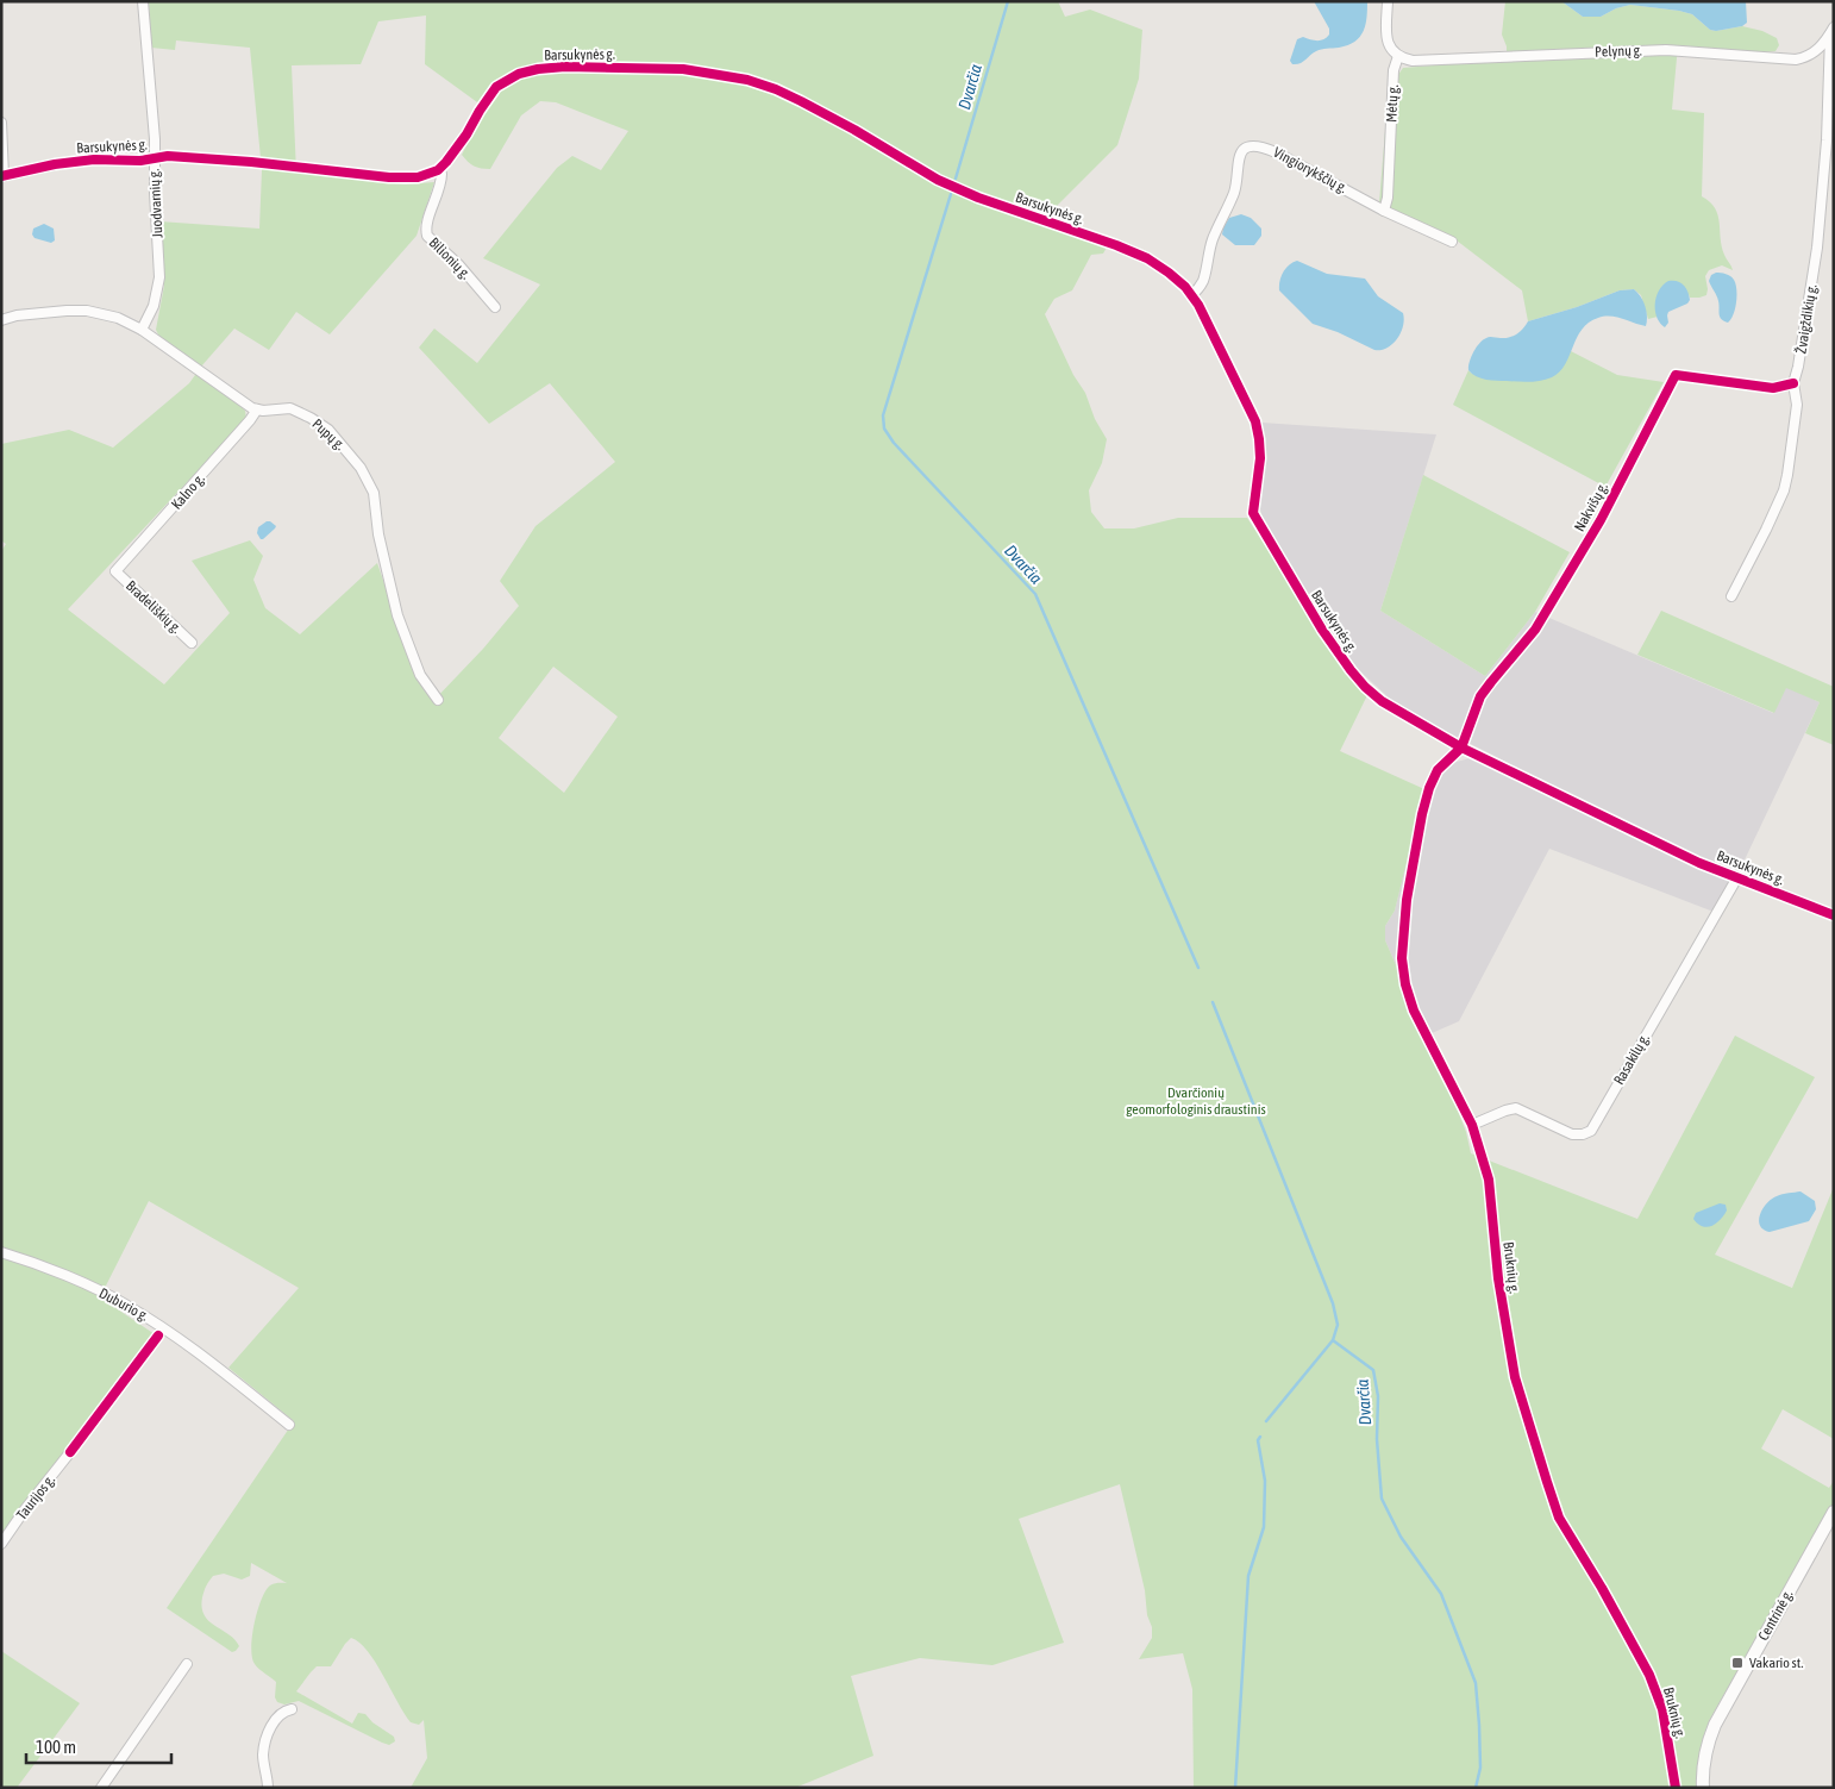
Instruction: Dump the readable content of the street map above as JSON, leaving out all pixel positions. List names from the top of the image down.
{
  "streets": {
    "main road": ["Centrinė g."],
    "street": [
      "Pelynų g.",
      "Barsukynės g.",
      "Mėtų g.",
      "Vingiorykščių g.",
      "Juodvarnių g.",
      "Bilionių g.",
      "Žvaigždikių g.",
      "Pupų g.",
      "Kalno g.",
      "Nakvišų g.",
      "Bradeliškių g.",
      "Rasakilų g.",
      "Bruknių g.",
      "Duburio g.",
      "Taurijos g."
    ]
  },
  "crossings": [
    ["Pelynų g.", "Mėtų g."],
    ["Pelynų g.", "Žvaigždikių g."],
    ["Barsukynės g.", "Vingiorykščių g."],
    ["Barsukynės g.", "Juodvarnių g."],
    ["Barsukynės g.", "Bilionių g."],
    ["Barsukynės g.", "Nakvišų g."],
    ["Barsukynės g.", "Rasakilų g."],
    ["Barsukynės g.", "Bruknių g."],
    ["Mėtų g.", "Vingiorykščių g."],
    ["Žvaigždikių g.", "Nakvišų g."],
    ["Pupų g.", "Kalno g."],
    ["Kalno g.", "Bradeliškių g."],
    ["Nakvišų g.", "Bruknių g."],
    ["Rasakilų g.", "Bruknių g."]
  ],
  "water": ["Dvarčia"],
  "parks": ["Dvarčionių geomorfologinis draustinis"],
  "places": {
    "transit": ["Vakario st."]
  },
  "scale_bar": "100 m"
}
